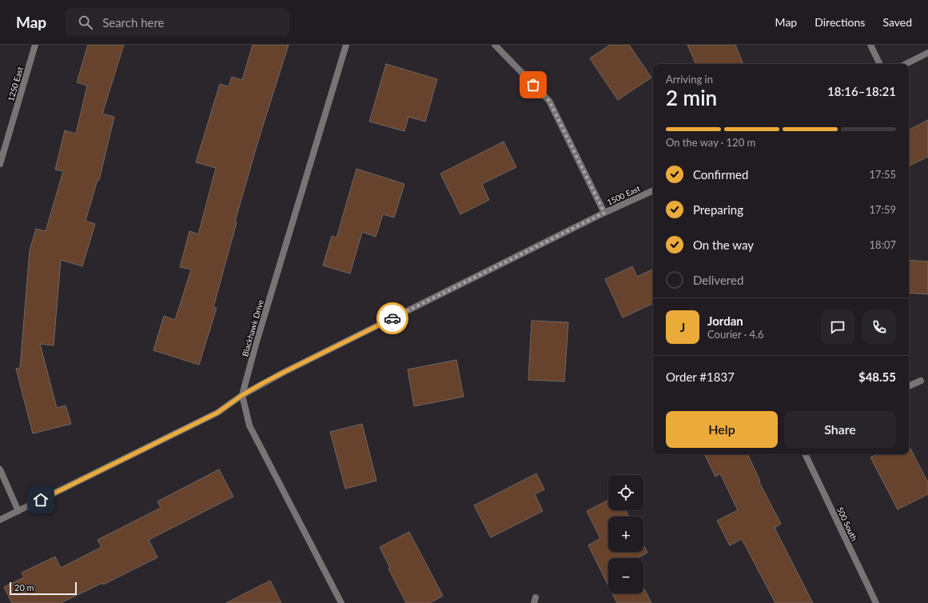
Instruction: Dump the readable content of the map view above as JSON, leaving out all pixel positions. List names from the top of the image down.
{
  "streets": {
    "street": [
      "1250 East",
      "1500 East",
      "Blackhawk Drive",
      "500 South"
    ]
  },
  "crossings": [
    ["1500 East", "Blackhawk Drive"]
  ],
  "scale_bar": "20 m",
  "page": {
    "header": "Map",
    "search": "Search here",
    "nav": ["Map", "Directions", "Saved"],
    "heading": ["2 min", "Arriving in", "18:16–18:21"],
    "panel": [
      "Jordan",
      "Courier · 4.6",
      "Order #1837",
      "$48.55"
    ],
    "bar": "On the way · 120 m",
    "list": [
      ["Confirmed", "17:55"],
      ["Preparing", "17:59"],
      ["On the way", "18:07"],
      "Delivered"
    ],
    "round": "J",
    "buttons": ["Help", "Share"],
    "map_buttons": ["+", "−"],
    "scale": "20 m"
  }
}
